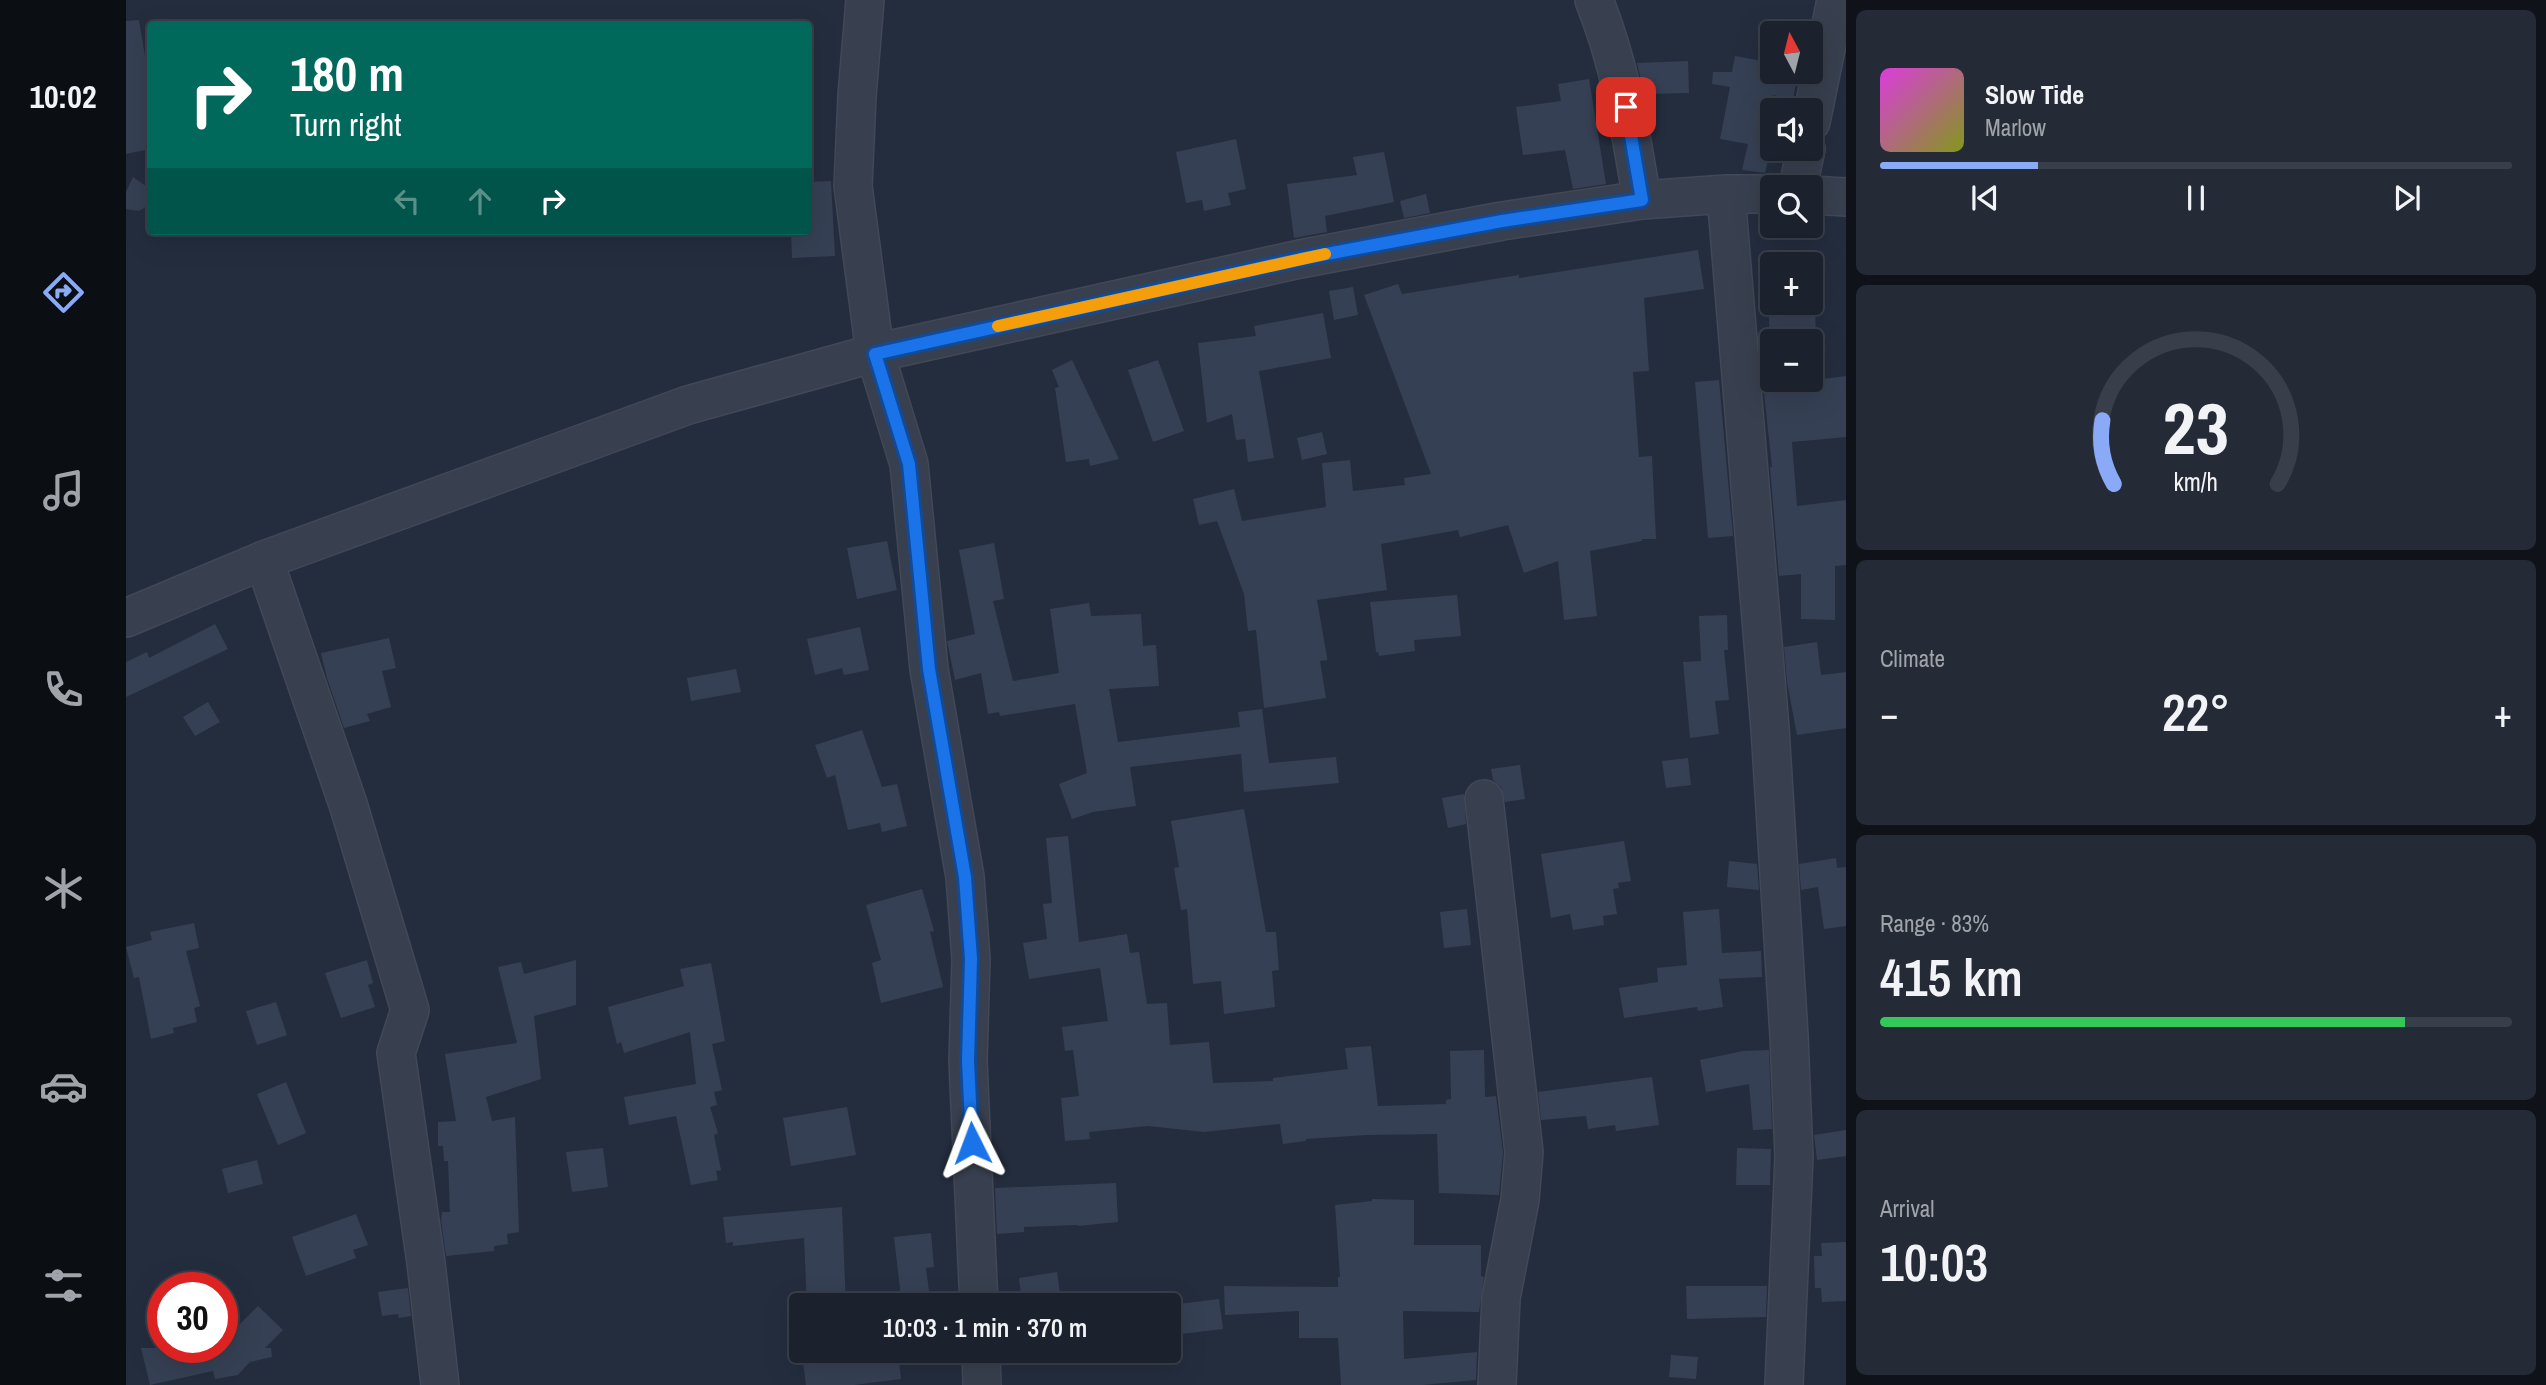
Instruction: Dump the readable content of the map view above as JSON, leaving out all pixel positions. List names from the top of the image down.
{
  "north": "top",
  "page": {
    "tabs": "10:02",
    "map_buttons": ["+", "−"],
    "turn": ["180 m", "Turn right"],
    "song": ["Slow Tide", "Marlow"],
    "tile": [
      "Climate",
      ["Range · 83%", "415 km"],
      ["Arrival", "10:03"]
    ],
    "heat": ["−", "22°", "+"],
    "limit": "30",
    "trip": "10:03 · 1 min · 370 m",
    "gauge": ["23", "km/h"]
  }
}
